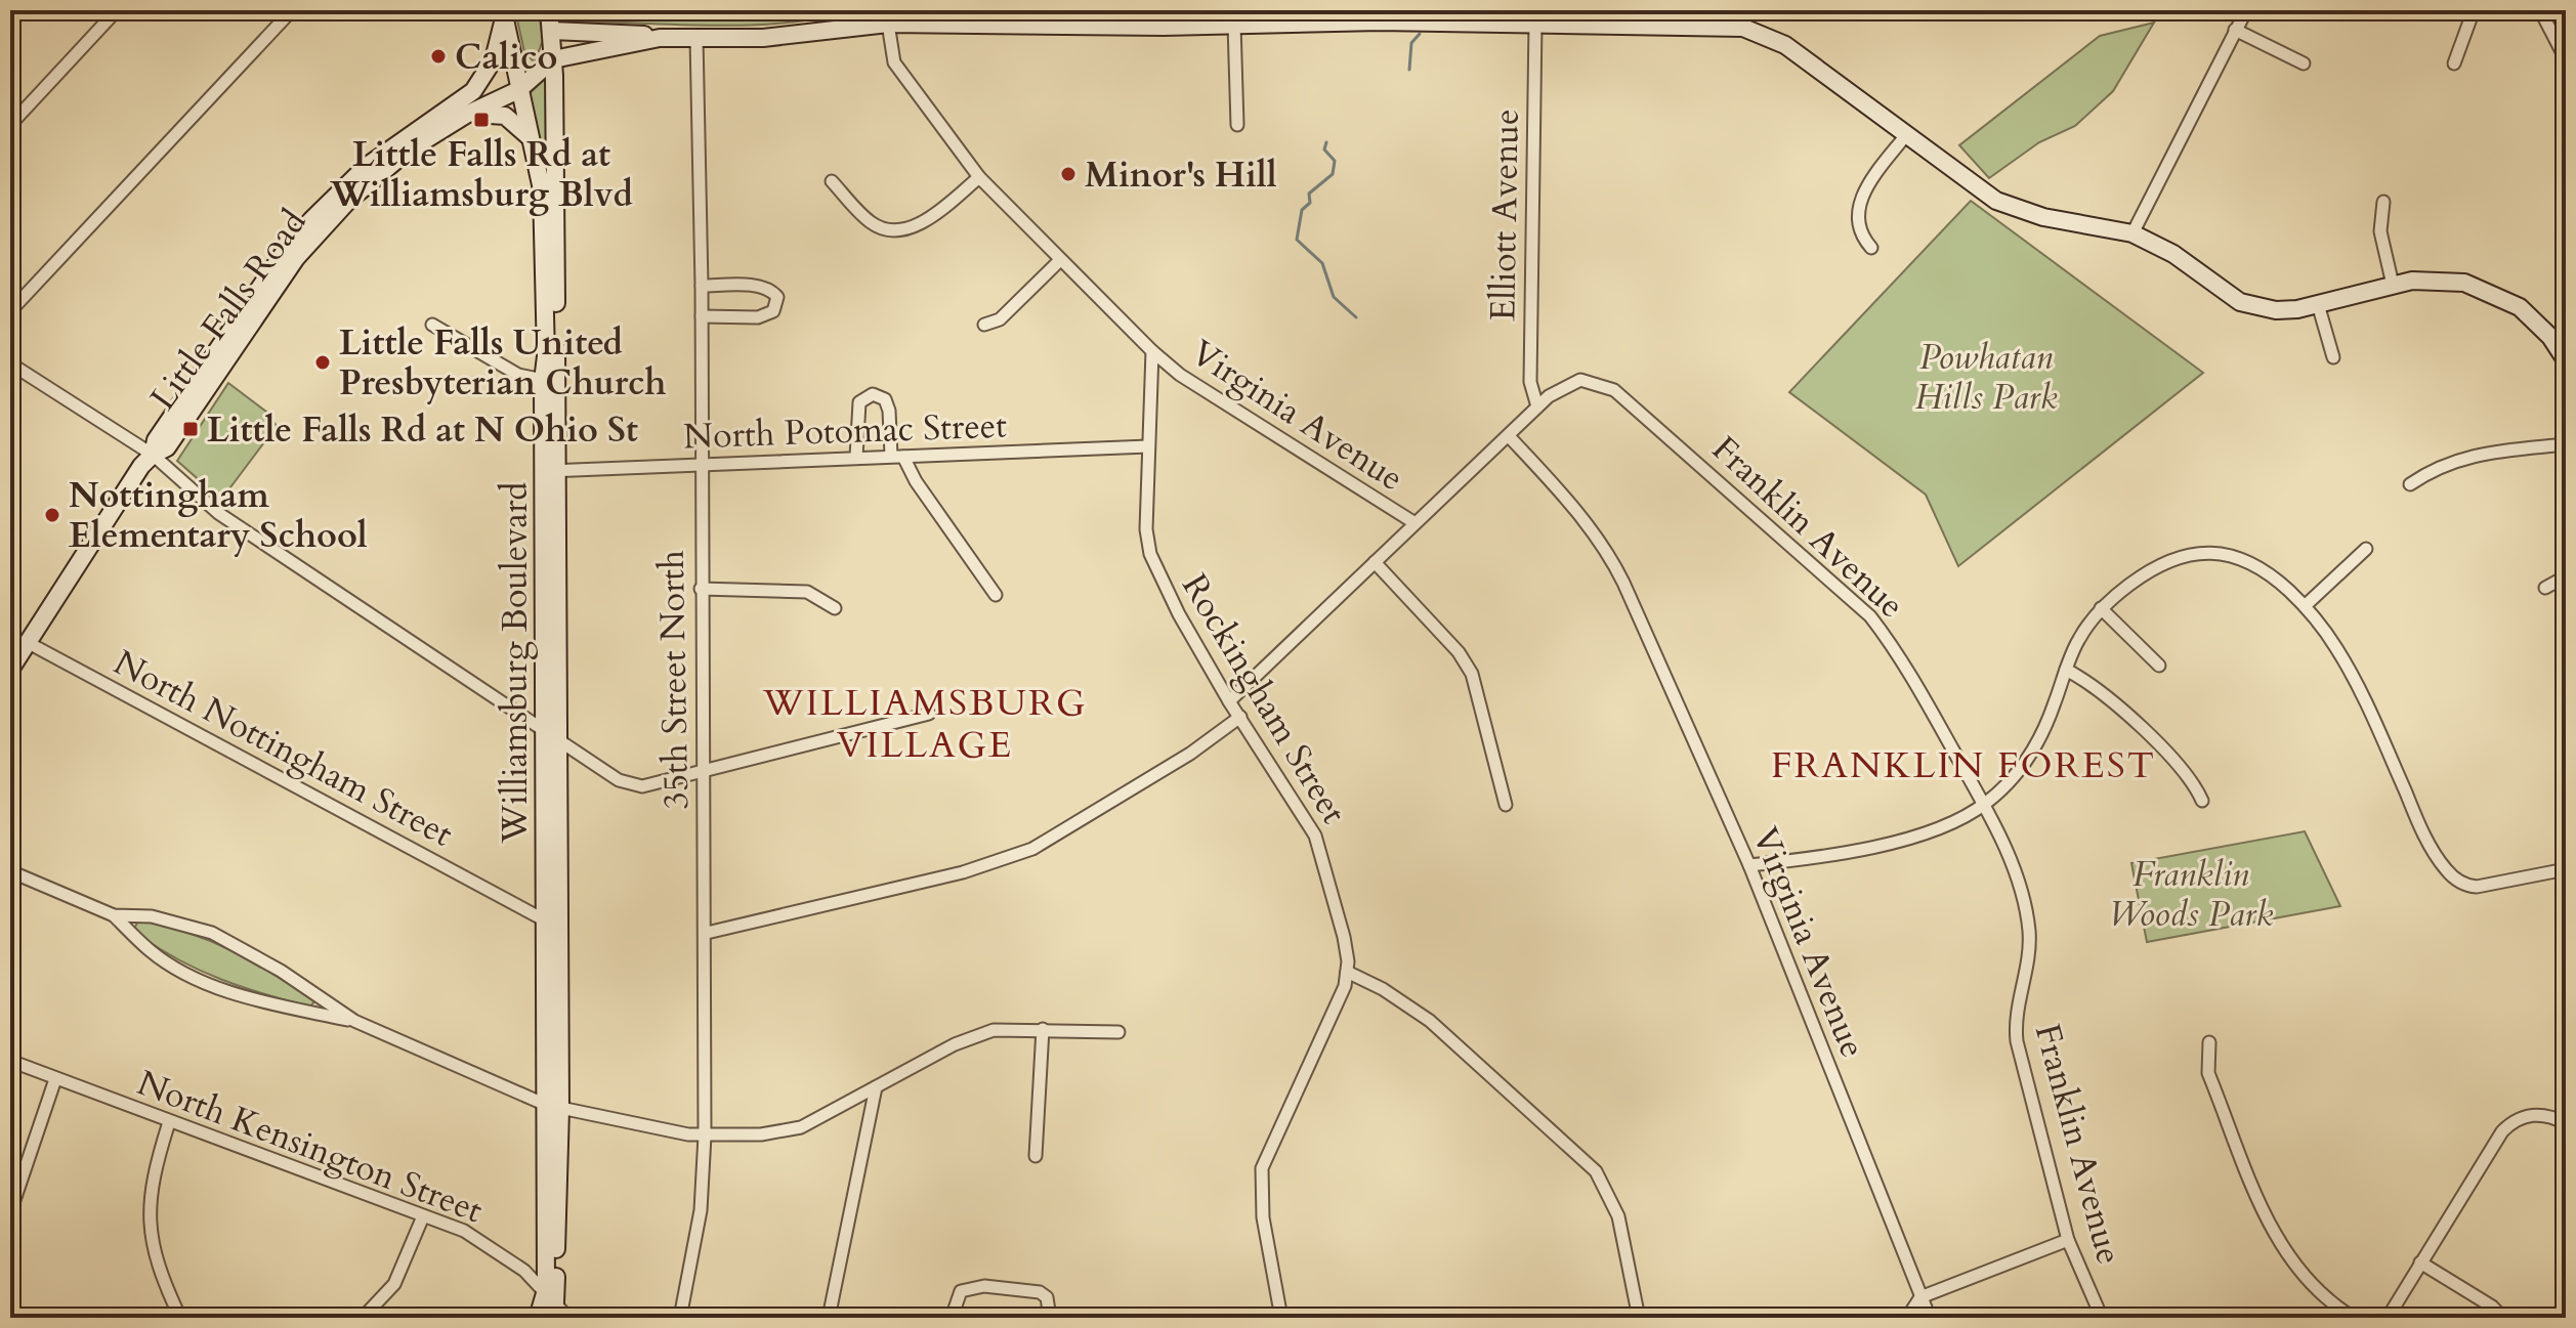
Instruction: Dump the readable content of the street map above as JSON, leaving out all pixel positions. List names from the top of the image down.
{
  "streets": {
    "street": [
      "Elliott Avenue",
      "Little Falls Road",
      "Virginia Avenue",
      "North Potomac Street",
      "Franklin Avenue",
      "Williamsburg Boulevard",
      "35th Street North",
      "Rockingham Street",
      "North Nottingham Street",
      "North Kensington Street"
    ]
  },
  "crossings": [
    ["Elliott Avenue", "Franklin Avenue"],
    ["Little Falls Road", "Williamsburg Boulevard"],
    ["Little Falls Road", "North Nottingham Street"],
    ["Virginia Avenue", "Rockingham Street"],
    ["North Potomac Street", "Williamsburg Boulevard"],
    ["North Potomac Street", "35th Street North"],
    ["North Potomac Street", "Rockingham Street"],
    ["Williamsburg Boulevard", "North Nottingham Street"],
    ["Williamsburg Boulevard", "North Kensington Street"]
  ],
  "districts": ["WILLIAMSBURG VILLAGE", "FRANKLIN FOREST"],
  "parks": ["Powhatan Hills Park", "Franklin Woods Park"],
  "places": {
    "other": [
      "Calico",
      "Minor's Hill",
      "Little Falls United Presbyterian Church",
      "Nottingham Elementary School"
    ],
    "transit": ["Little Falls Rd at Williamsburg Blvd", "Little Falls Rd at N Ohio St"]
  }
}
